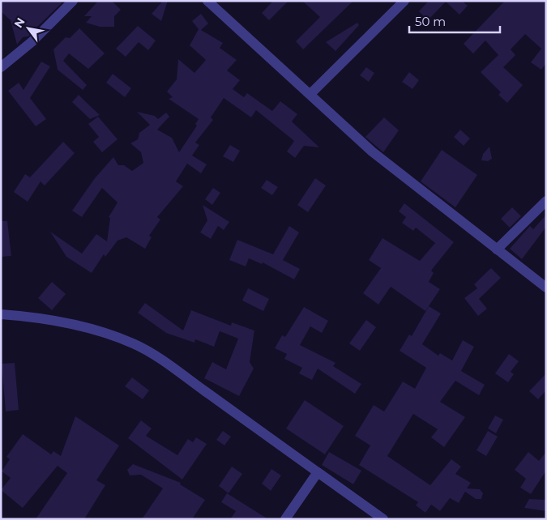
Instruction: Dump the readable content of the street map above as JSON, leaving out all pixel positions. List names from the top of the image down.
{
  "scale_bar": "50 m",
  "north": "top left"
}
